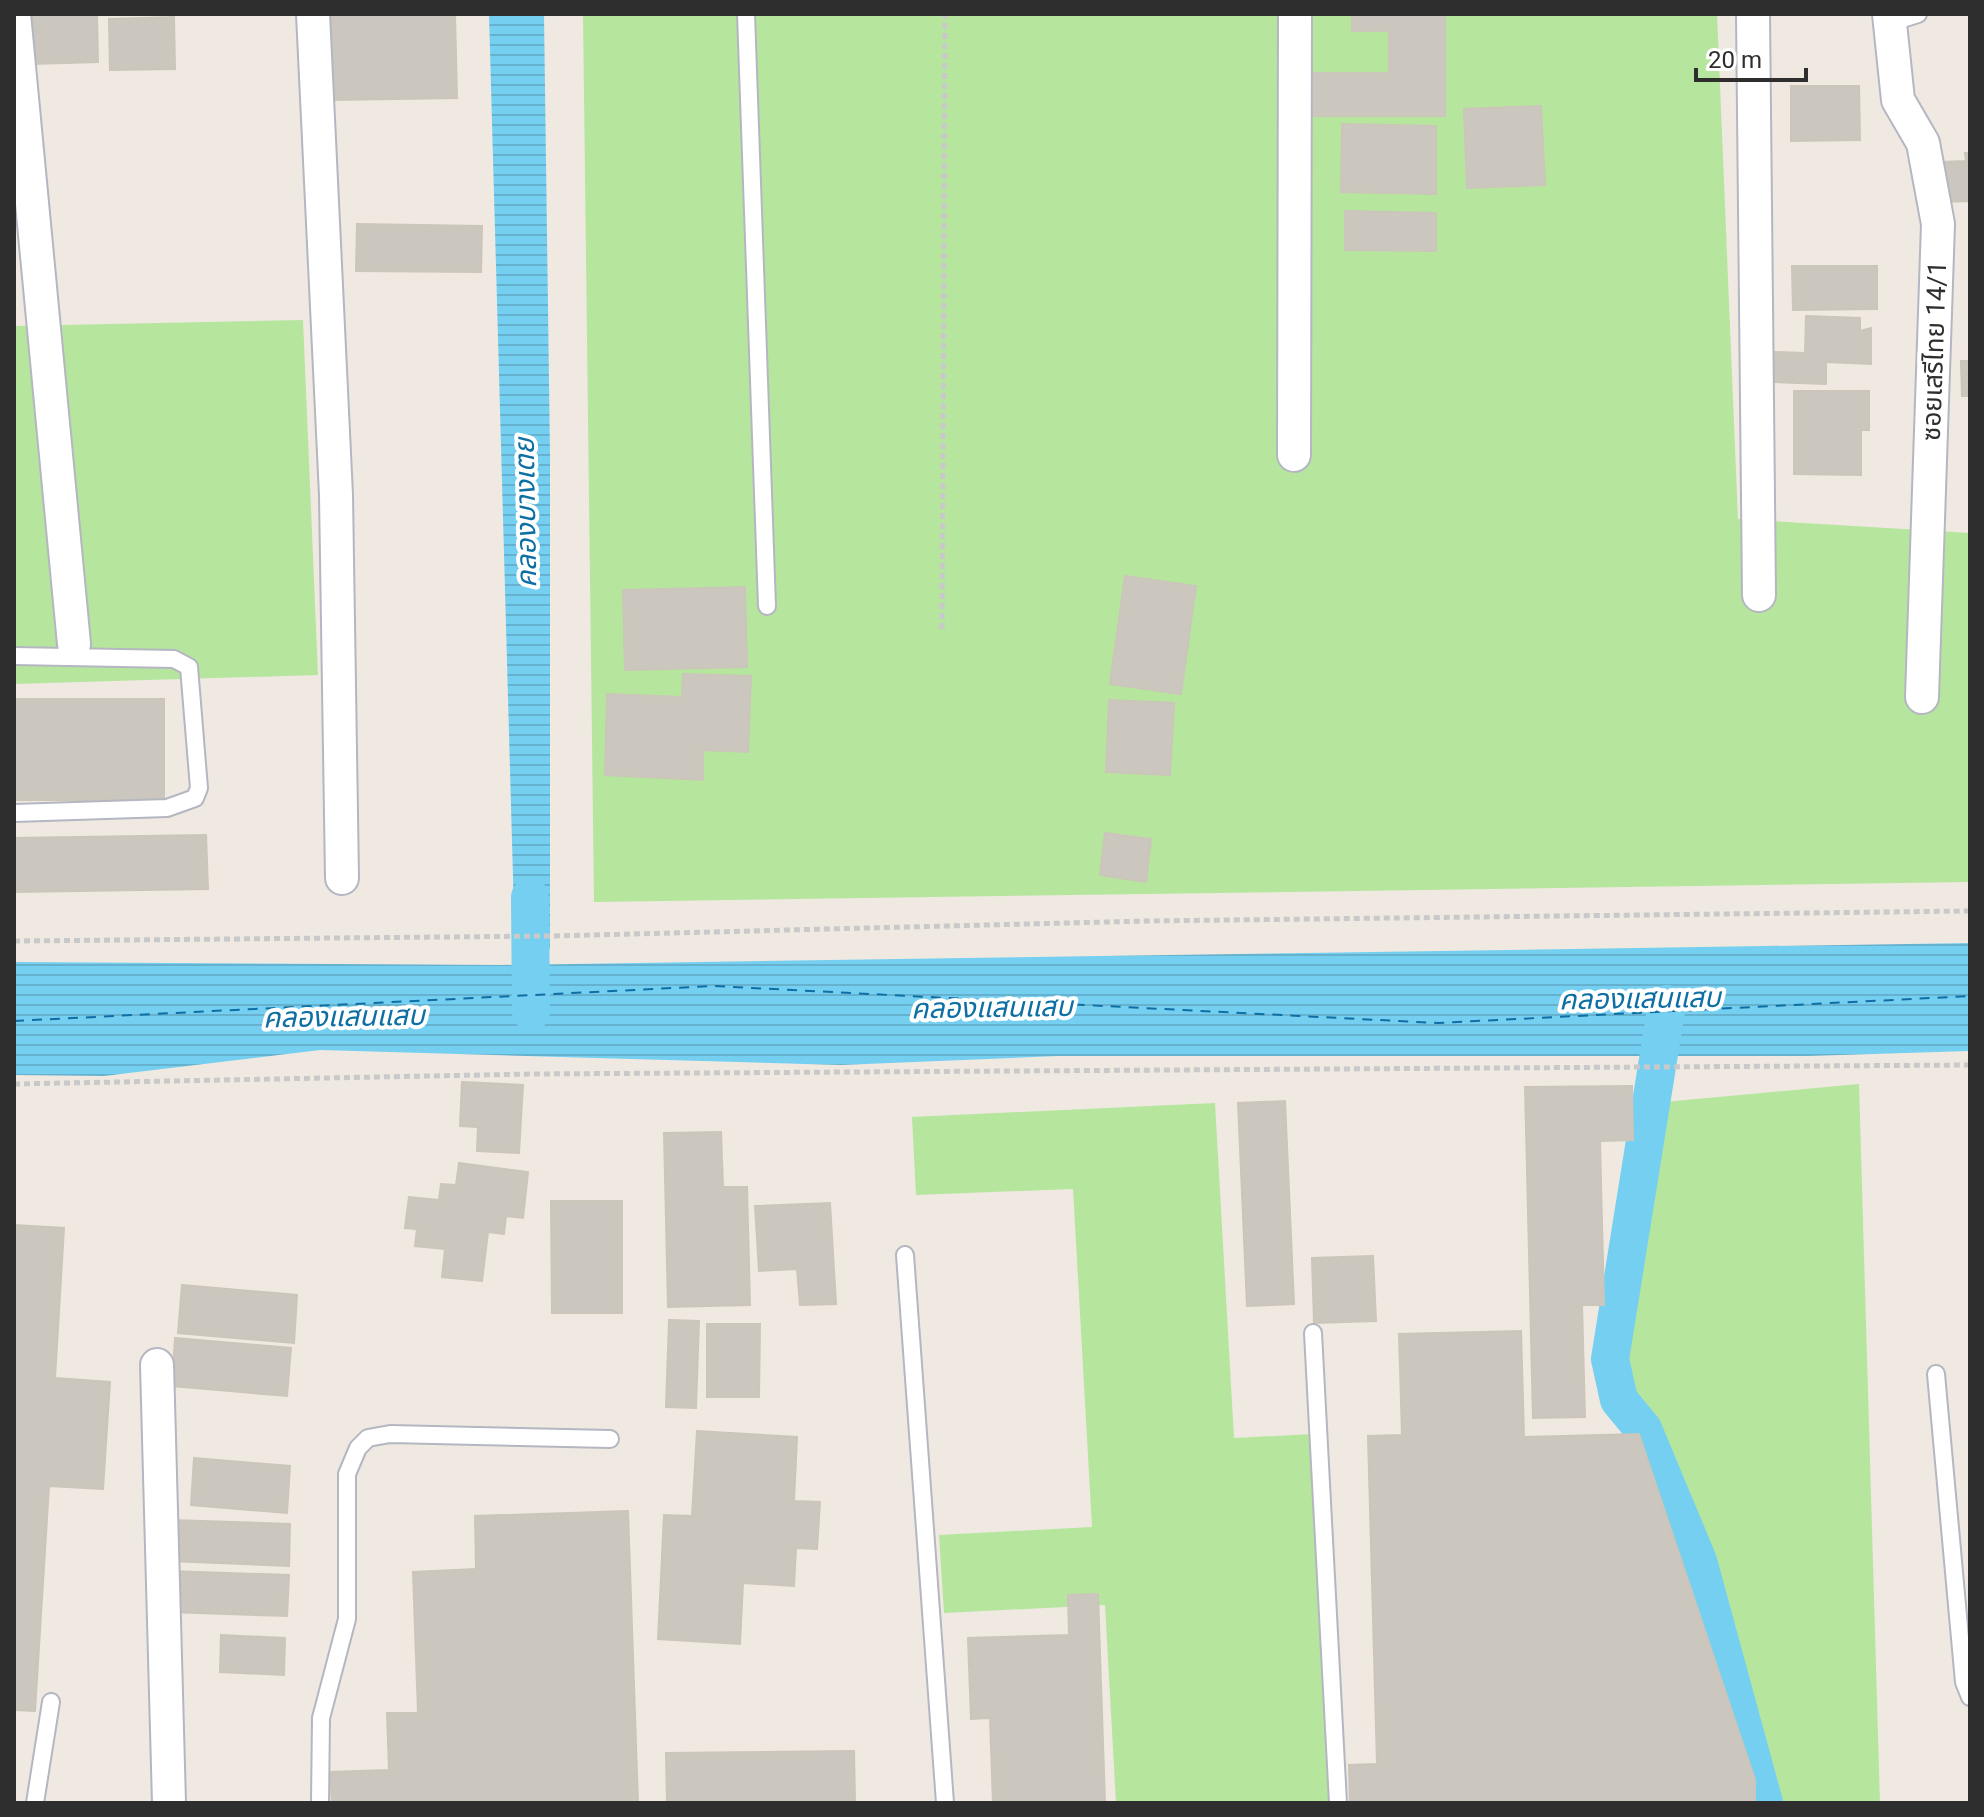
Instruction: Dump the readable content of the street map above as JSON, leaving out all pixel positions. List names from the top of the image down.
{
  "streets": {
    "street": ["ซอยเสรีไทย 14/1"]
  },
  "water": ["คลองบางเตย", "คลองแสนแสบ"],
  "scale_bar": "20 m"
}
